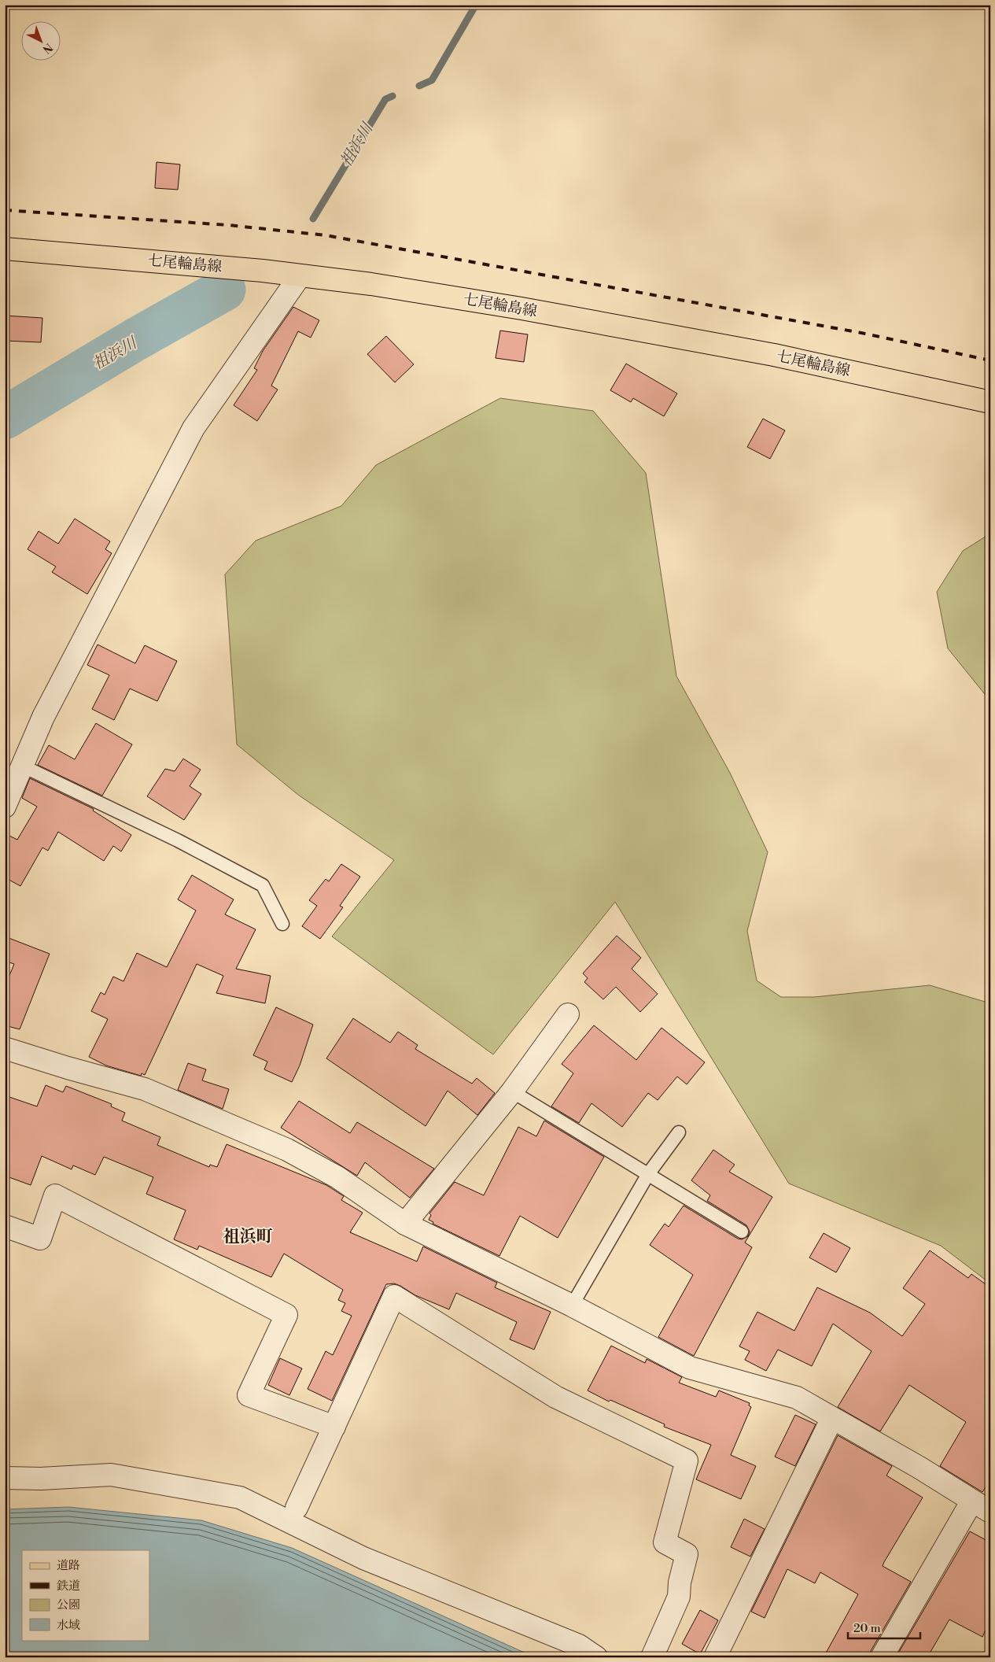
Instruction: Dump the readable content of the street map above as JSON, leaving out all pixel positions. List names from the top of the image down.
{
  "streets": {
    "main road": ["七尾輪島線"]
  },
  "districts": ["祖浜町"],
  "water": ["祖浜川"],
  "legend": [
    "道路",
    "鉄道",
    "公園",
    "水域"
  ],
  "scale_bar": "20 m",
  "north": "bottom right"
}
